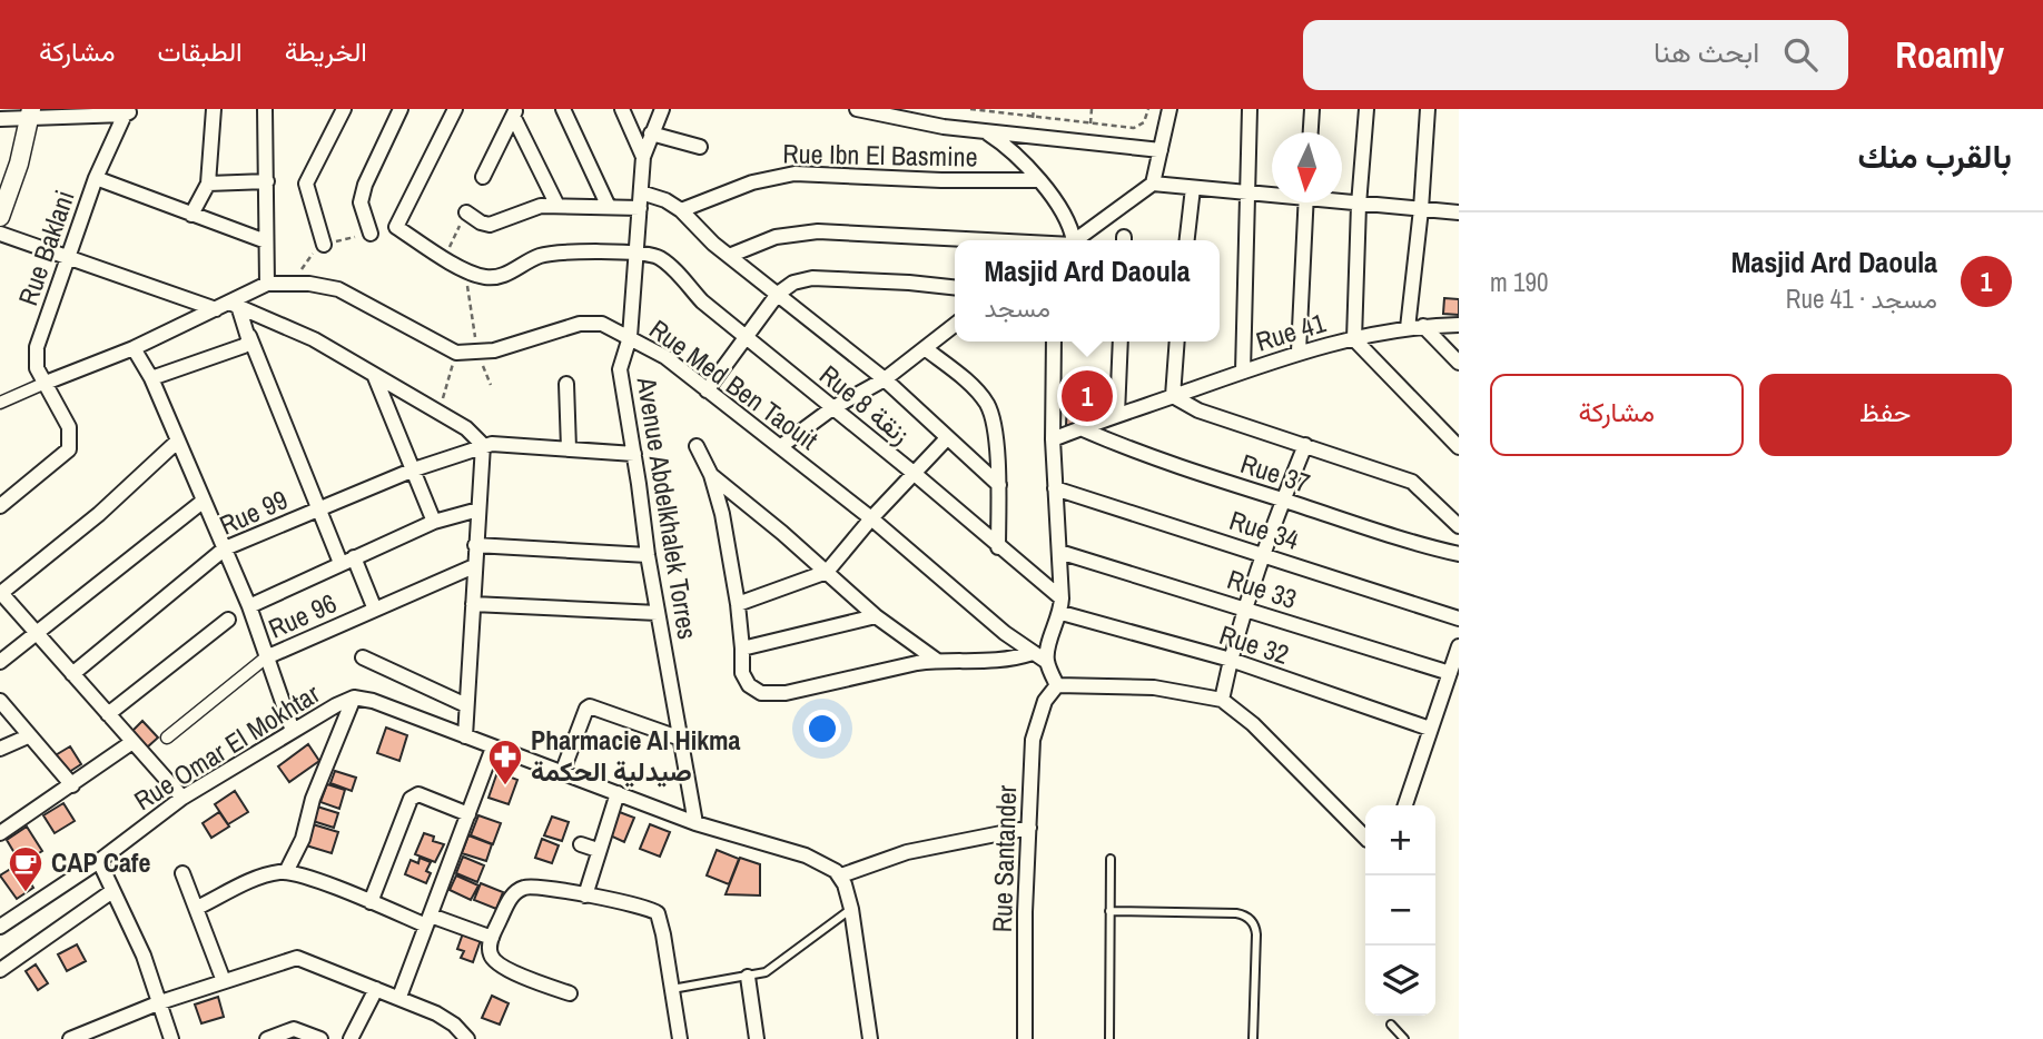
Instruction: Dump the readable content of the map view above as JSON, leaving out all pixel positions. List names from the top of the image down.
{
  "streets": {
    "street": [
      "Rue Ibn El Basmine",
      "Rue Baklani",
      "Rue 41",
      "Rue Med Ben Taouit",
      "Rue 8 زنقة",
      "Rue 37",
      "Avenue Abdelkhalek Torres",
      "Rue 99",
      "Rue 34",
      "Rue 33",
      "Rue 96",
      "Rue 32",
      "Rue Omar El Mokhtar",
      "Rue Santander"
    ]
  },
  "crossings": [
    ["Rue Baklani", "Rue Med Ben Taouit"],
    ["Rue 41", "Rue 37"],
    ["Rue Med Ben Taouit", "Avenue Abdelkhalek Torres"],
    ["Rue 8 زنقة", "Avenue Abdelkhalek Torres"],
    ["Rue 8 زنقة", "Rue 32"],
    ["Avenue Abdelkhalek Torres", "Rue 99"],
    ["Avenue Abdelkhalek Torres", "Rue Omar El Mokhtar"]
  ],
  "places": {
    "pharmacy": ["Pharmacie Al Hikma صيدلية الحكمة"],
    "cafe": ["CAP Cafe"]
  },
  "north": "bottom",
  "page": {
    "header": "Roamly",
    "search": "ابحث هنا",
    "nav": ["الخريطة", "الطبقات", "مشاركة"],
    "heading": "بالقرب منك",
    "list": [
      {
        "mark": "1",
        "name": "Masjid Ard Daoula",
        "note": "مسجد · Rue 41",
        "value": "190 m"
      }
    ],
    "popup": ["Masjid Ard Daoula", "مسجد"],
    "buttons": ["حفظ", "مشاركة"],
    "pins": "1",
    "map_buttons": ["+", "−"]
  }
}
